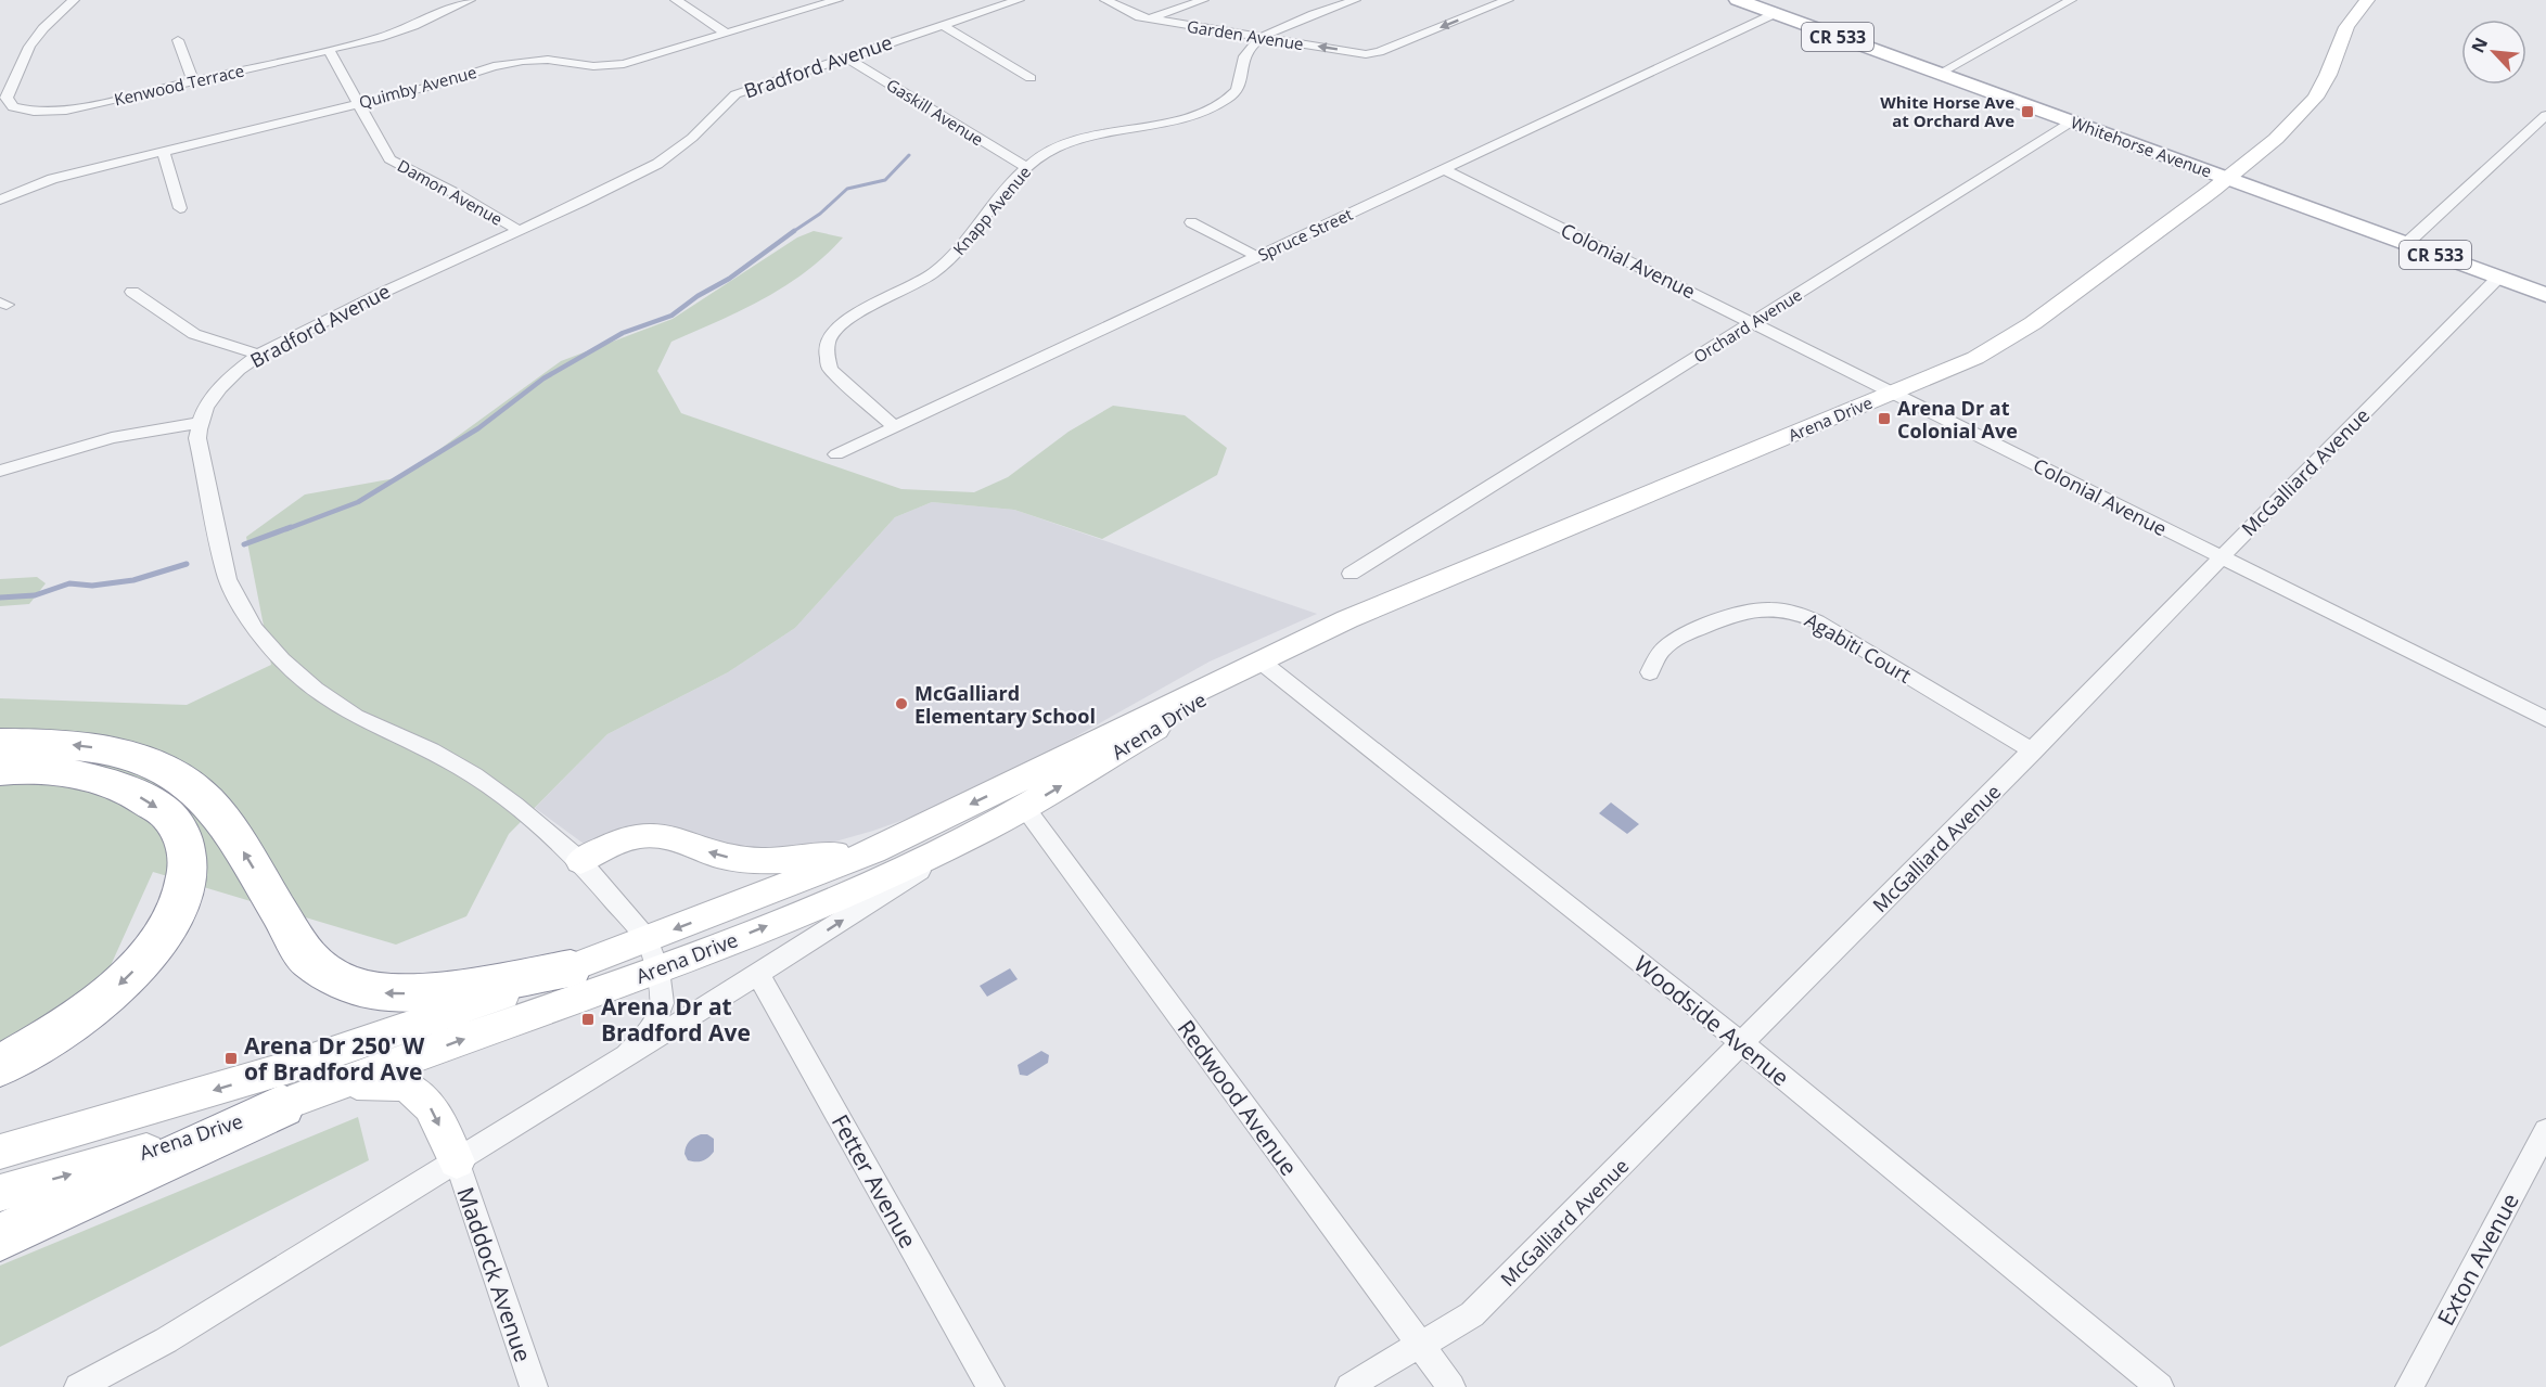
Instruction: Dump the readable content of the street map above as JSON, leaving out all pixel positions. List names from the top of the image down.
{
  "streets": {
    "main road": ["CR 533", "Whitehorse Avenue", "Arena Drive"],
    "street": [
      "Garden Avenue",
      "Bradford Avenue",
      "Kenwood Terrace",
      "Quimby Avenue",
      "Gaskill Avenue",
      "Damon Avenue",
      "Knapp Avenue",
      "Spruce Street",
      "Colonial Avenue",
      "Orchard Avenue",
      "McGalliard Avenue",
      "Agabiti Court",
      "Woodside Avenue",
      "Redwood Avenue",
      "Fetter Avenue",
      "Exton Avenue",
      "Maddock Avenue"
    ]
  },
  "crossings": [
    ["Garden Avenue", "Knapp Avenue"],
    ["Bradford Avenue", "Gaskill Avenue"],
    ["Bradford Avenue", "Damon Avenue"],
    ["Kenwood Terrace", "Damon Avenue"],
    ["Quimby Avenue", "Damon Avenue"],
    ["Gaskill Avenue", "Knapp Avenue"],
    ["Whitehorse Avenue", "Spruce Street"],
    ["Whitehorse Avenue", "Orchard Avenue"],
    ["Whitehorse Avenue", "Arena Drive"],
    ["Whitehorse Avenue", "McGalliard Avenue"],
    ["Knapp Avenue", "Spruce Street"],
    ["Spruce Street", "Colonial Avenue"],
    ["Colonial Avenue", "Orchard Avenue"],
    ["Colonial Avenue", "Arena Drive"],
    ["Colonial Avenue", "McGalliard Avenue"],
    ["Arena Drive", "Woodside Avenue"],
    ["Arena Drive", "Redwood Avenue"],
    ["McGalliard Avenue", "Agabiti Court"],
    ["McGalliard Avenue", "Woodside Avenue"],
    ["McGalliard Avenue", "Redwood Avenue"]
  ],
  "places": {
    "transit": [
      "White Horse Ave at Orchard Ave",
      "Arena Dr at Colonial Ave",
      "Arena Dr at Bradford Ave",
      "Arena Dr 250' W of Bradford Ave"
    ],
    "other": ["McGalliard Elementary School"]
  },
  "north": "top left"
}
